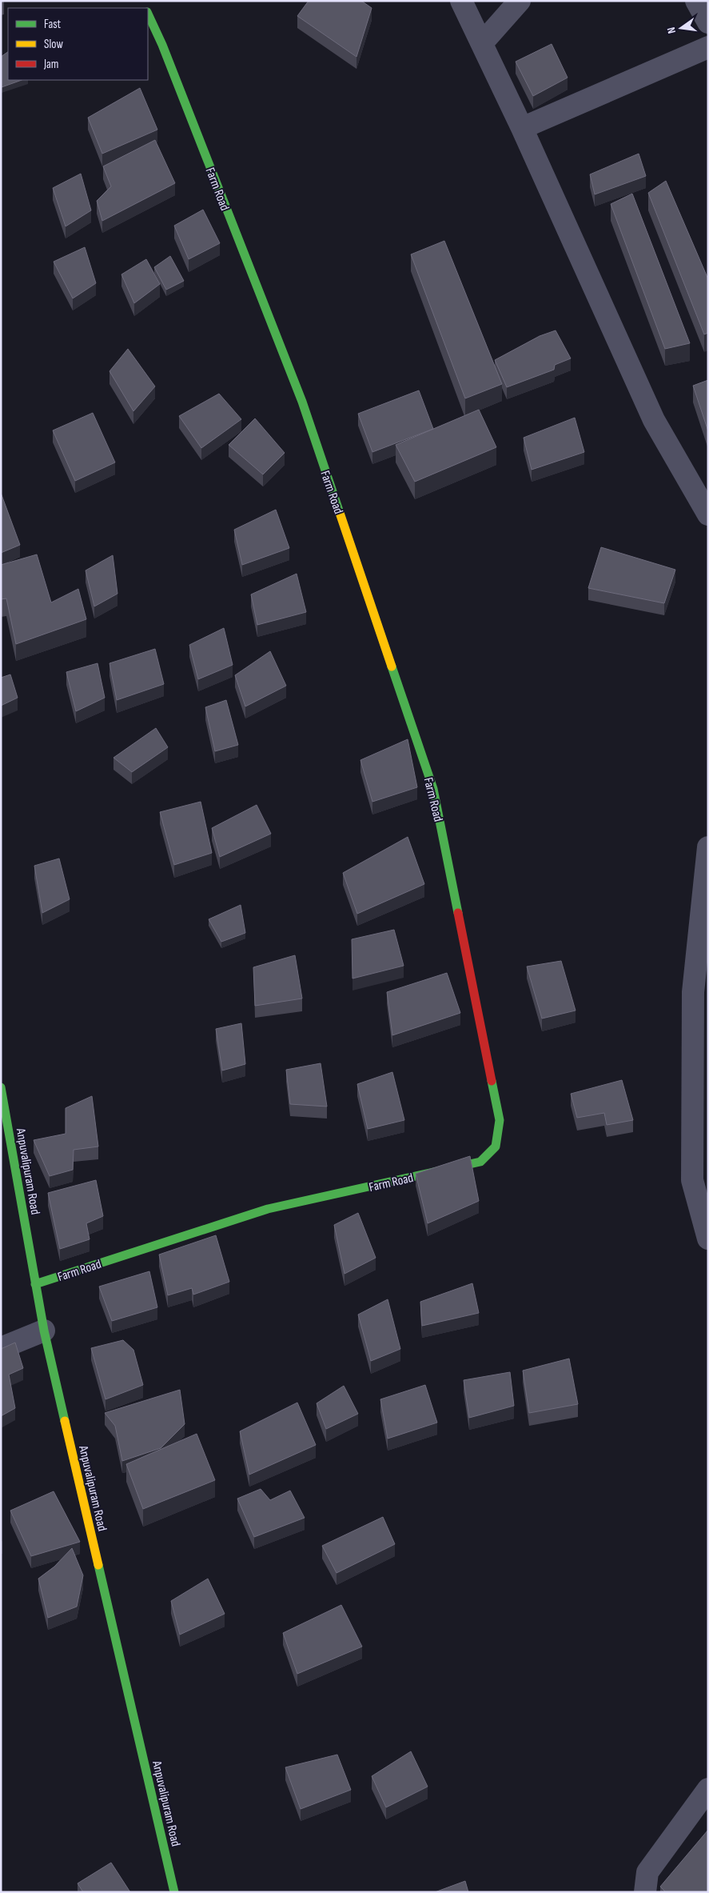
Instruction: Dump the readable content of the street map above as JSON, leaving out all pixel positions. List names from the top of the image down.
{
  "streets": {
    "street": ["Farm Road", "Anpuvalipuram Road"]
  },
  "crossings": [
    ["Farm Road", "Anpuvalipuram Road"]
  ],
  "legend": ["Fast", "Slow", "Jam"],
  "north": "left"
}
